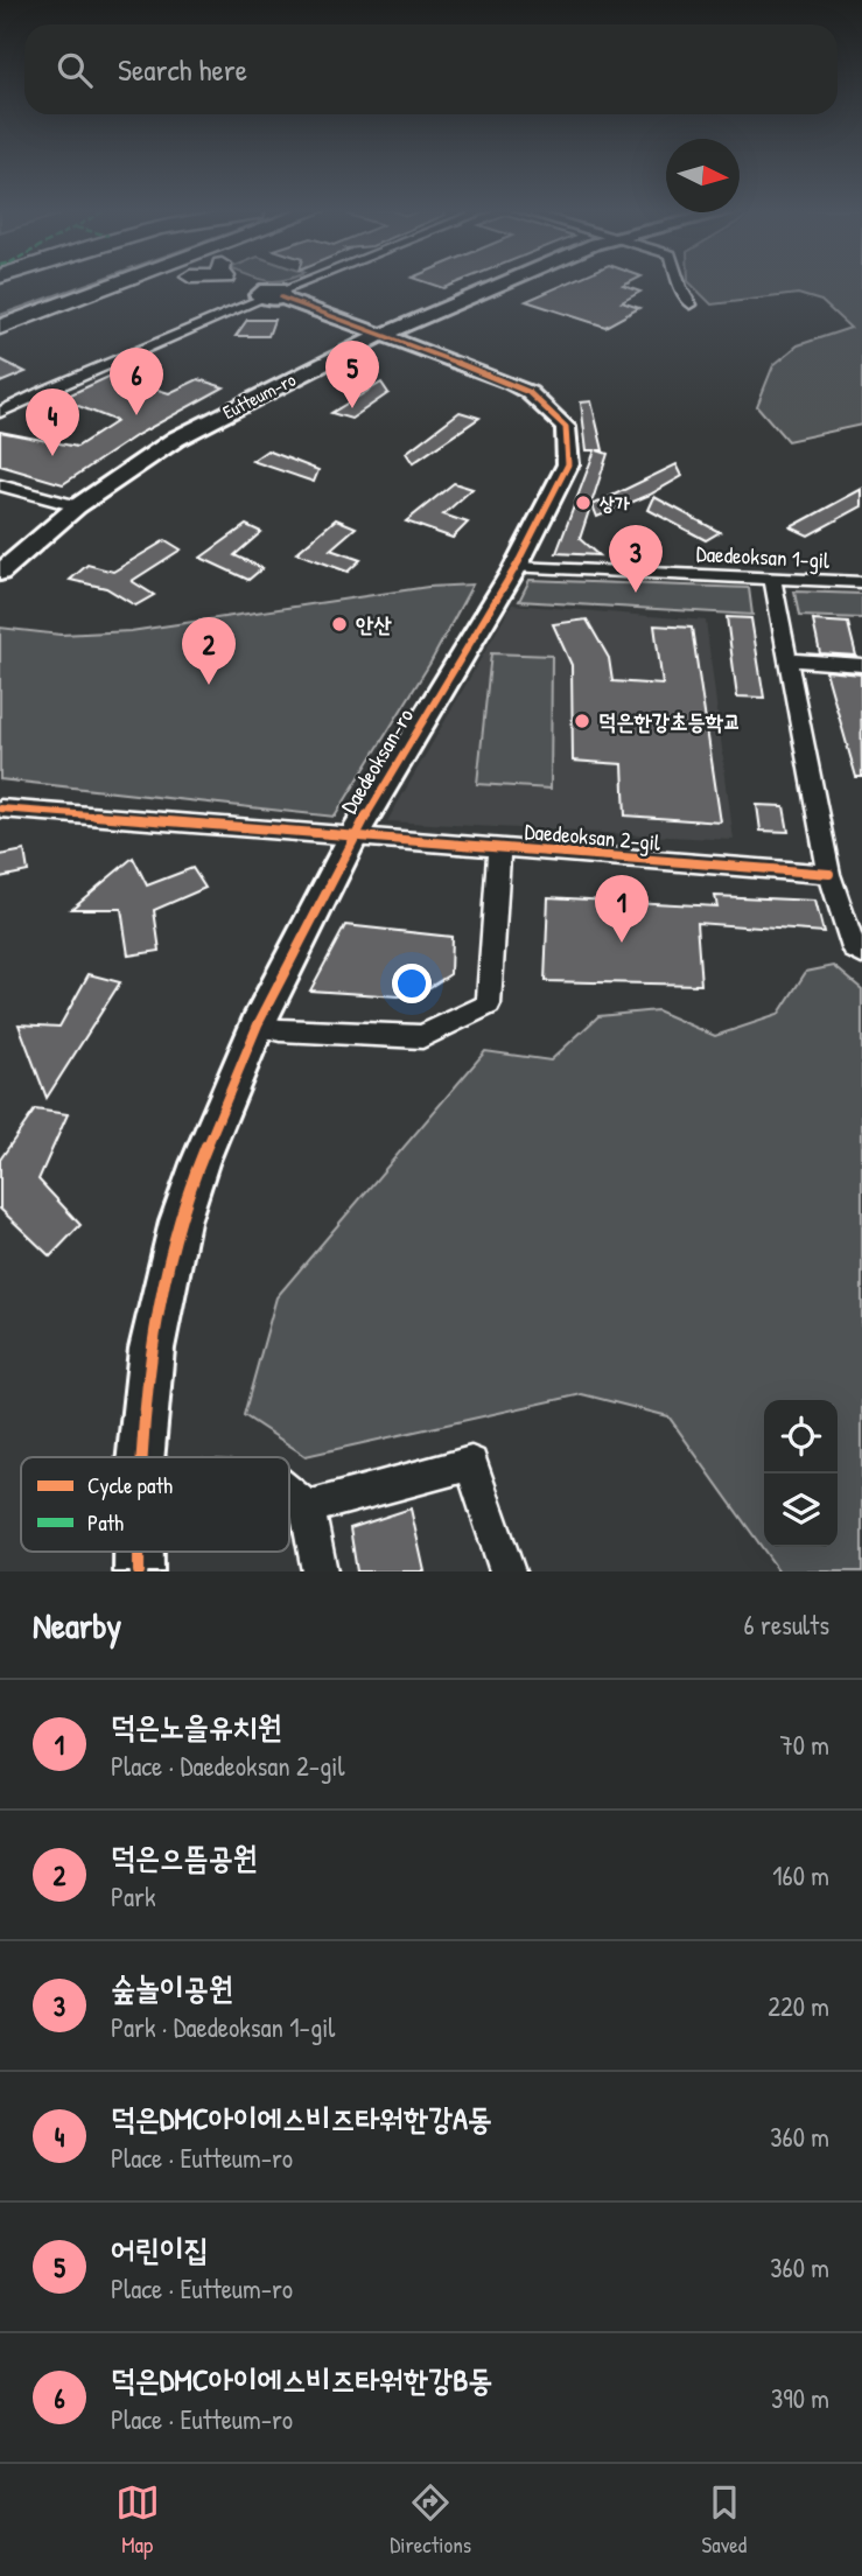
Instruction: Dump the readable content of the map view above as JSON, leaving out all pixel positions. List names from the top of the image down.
{
  "streets": {
    "street": [
      "Eutteum-ro",
      "Daedeoksan 1-gil",
      "Daedeoksan-ro",
      "Daedeoksan 2-gil"
    ]
  },
  "crossings": [
    ["Eutteum-ro", "Daedeoksan-ro"],
    ["Daedeoksan 1-gil", "Daedeoksan-ro"],
    ["Daedeoksan-ro", "Daedeoksan 2-gil"]
  ],
  "places": ["상가", "안산", "덕은한강초등학교"],
  "legend": ["Cycle path", "Path"],
  "north": "right",
  "page": {
    "search": "Search here",
    "pins": [
      "5",
      "6",
      "4",
      "3",
      "2",
      "1"
    ],
    "heading": ["Nearby", "6 results"],
    "list": [
      {
        "mark": "1",
        "name": "덕은노을유치원",
        "note": "Place · Daedeoksan 2-gil",
        "value": "70 m"
      },
      {
        "mark": "2",
        "name": "덕은으뜸공원",
        "note": "Park",
        "value": "160 m"
      },
      {
        "mark": "3",
        "name": "숲놀이공원",
        "note": "Park · Daedeoksan 1-gil",
        "value": "220 m"
      },
      {
        "mark": "4",
        "name": "덕은DMC아이에스비즈타워한강A동",
        "note": "Place · Eutteum-ro",
        "value": "360 m"
      },
      {
        "mark": "5",
        "name": "어린이집",
        "note": "Place · Eutteum-ro",
        "value": "360 m"
      },
      {
        "mark": "6",
        "name": "덕은DMC아이에스비즈타워한강B동",
        "note": "Place · Eutteum-ro",
        "value": "390 m"
      }
    ],
    "nav": ["Map", "Directions", "Saved"]
  }
}
